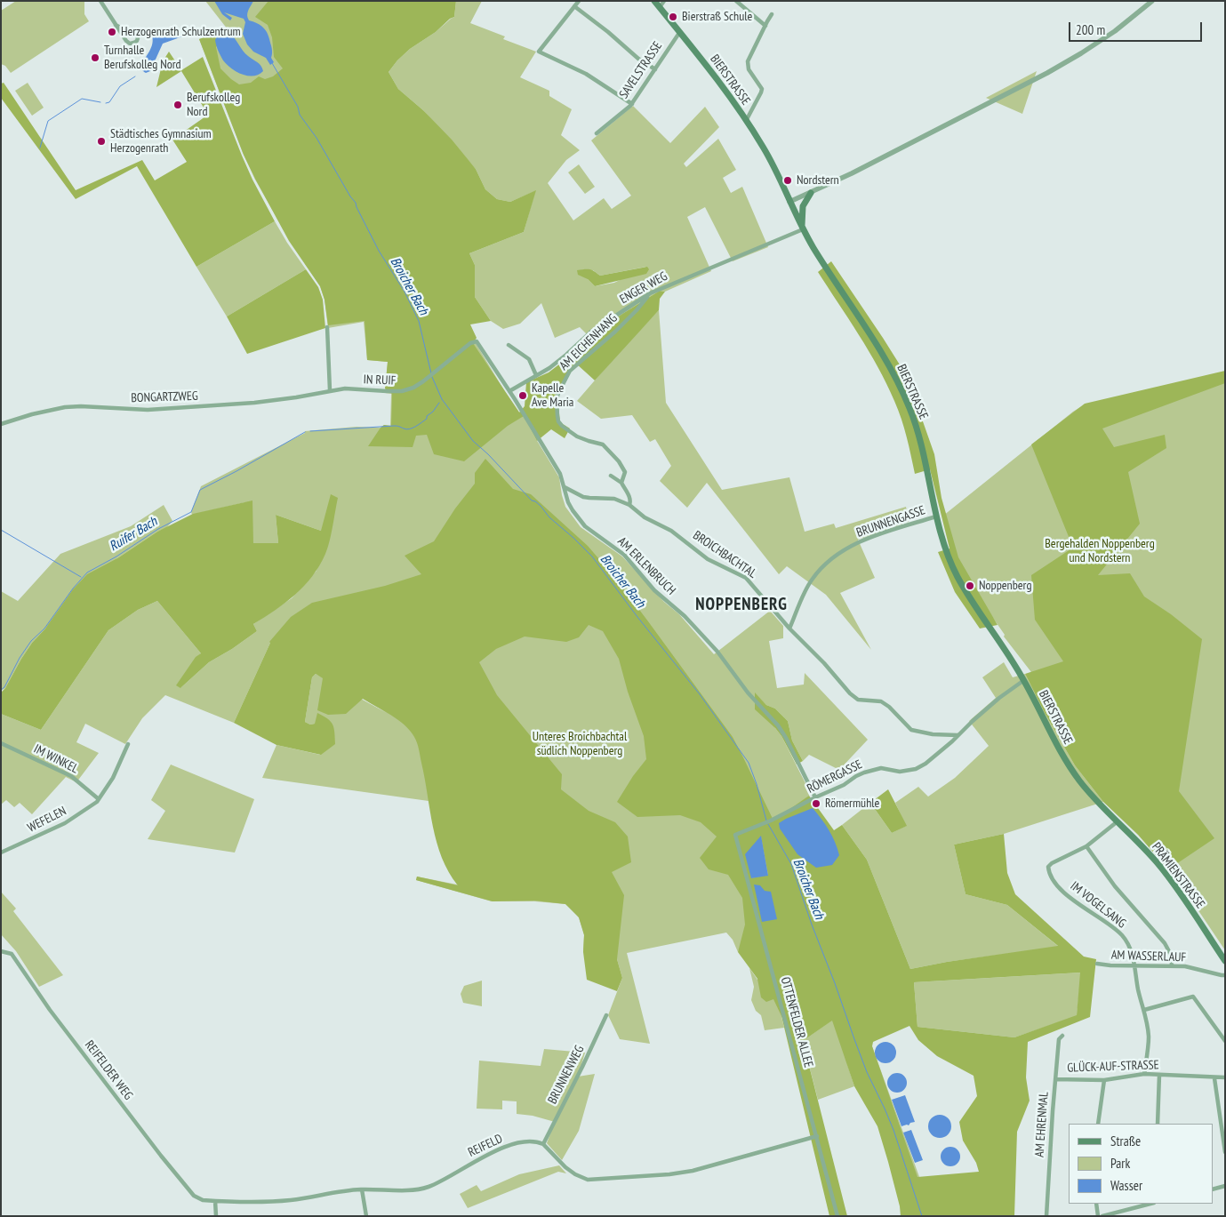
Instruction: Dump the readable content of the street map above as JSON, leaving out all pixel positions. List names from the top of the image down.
{
  "streets": {
    "main road": ["BIERSTRASSE", "PRÄMIENSTRASSE"],
    "street": [
      "SAVELSTRASSE",
      "ENGER WEG",
      "AM EICHENHANG",
      "IN RUIF",
      "BONGARTZWEG",
      "BRUNNENGASSE",
      "BROICHBACHTAL",
      "AM ERLENBRUCH",
      "IM WINKEL",
      "RÖMERGASSE",
      "WEFELEN",
      "IM VOGELSANG",
      "AM WASSERLAUF",
      "OTTENFELDER ALLEE",
      "GLÜCK-AUF-STRASSE",
      "REIFELDER WEG",
      "BRUNNENWEG",
      "AM EHRENMAL",
      "REIFELD"
    ]
  },
  "crossings": [
    ["SAVELSTRASSE", "BIERSTRASSE"],
    ["BIERSTRASSE", "ENGER WEG"],
    ["BIERSTRASSE", "BRUNNENGASSE"],
    ["BIERSTRASSE", "RÖMERGASSE"],
    ["BIERSTRASSE", "PRÄMIENSTRASSE"],
    ["ENGER WEG", "AM EICHENHANG"],
    ["ENGER WEG", "AM ERLENBRUCH"],
    ["AM EICHENHANG", "BROICHBACHTAL"],
    ["IN RUIF", "BONGARTZWEG"],
    ["IN RUIF", "AM ERLENBRUCH"],
    ["BRUNNENGASSE", "BROICHBACHTAL"],
    ["BROICHBACHTAL", "AM ERLENBRUCH"],
    ["BROICHBACHTAL", "RÖMERGASSE"],
    ["AM ERLENBRUCH", "RÖMERGASSE"],
    ["IM WINKEL", "WEFELEN"],
    ["RÖMERGASSE", "OTTENFELDER ALLEE"],
    ["IM VOGELSANG", "AM WASSERLAUF"],
    ["GLÜCK-AUF-STRASSE", "AM EHRENMAL"],
    ["REIFELDER WEG", "REIFELD"],
    ["BRUNNENWEG", "REIFELD"]
  ],
  "districts": ["NOPPENBERG"],
  "water": ["Broicher Bach", "Ruifer Bach"],
  "parks": ["Bergehalden Noppenberg und Nordstern", "Unteres Broichbachtal südlich Noppenberg"],
  "places": [
    "Bierstraß Schule",
    "Herzogenrath Schulzentrum",
    "Turnhalle Berufskolleg Nord",
    "Berufskolleg Nord",
    "Städtisches Gymnasium Herzogenrath",
    "Nordstern",
    "Kapelle Ave Maria",
    "Noppenberg",
    "Römermühle"
  ],
  "legend": ["Straße", "Park", "Wasser"],
  "scale_bar": "200 m"
}
